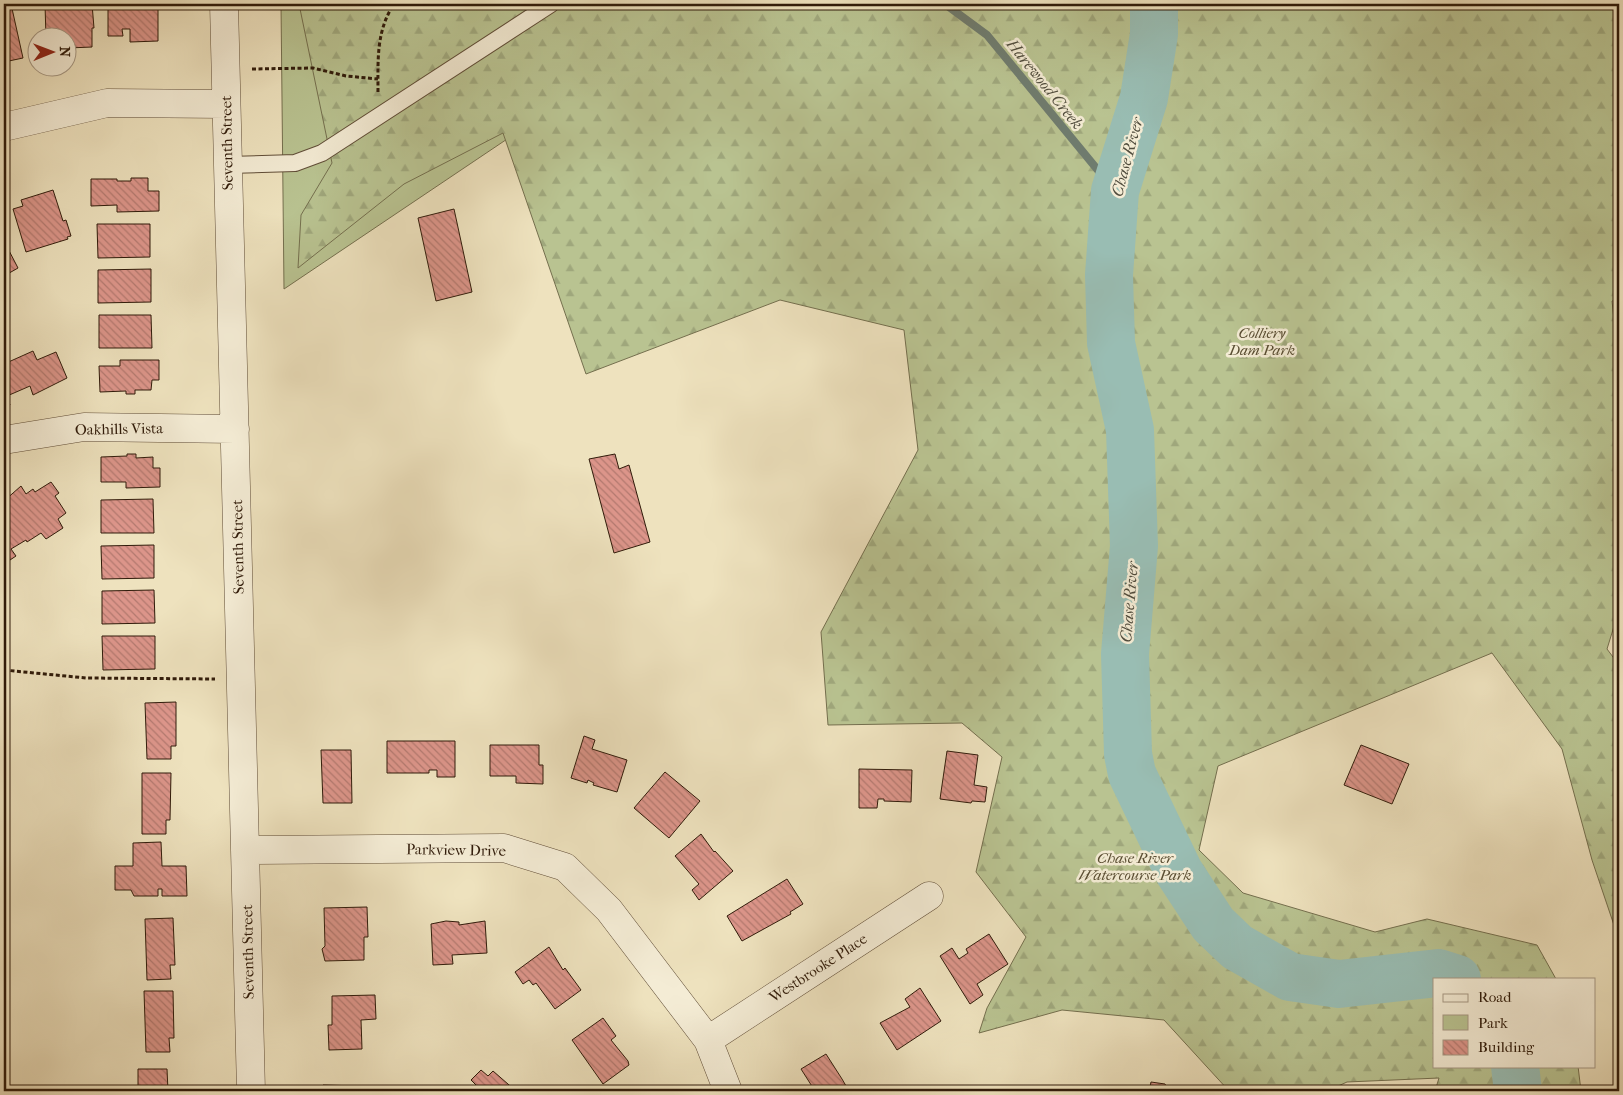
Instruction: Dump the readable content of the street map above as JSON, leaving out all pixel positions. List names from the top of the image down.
{
  "streets": {
    "street": [
      "Seventh Street",
      "Oakhills Vista",
      "Parkview Drive",
      "Westbrooke Place"
    ]
  },
  "crossings": [
    ["Seventh Street", "Oakhills Vista"],
    ["Seventh Street", "Parkview Drive"],
    ["Parkview Drive", "Westbrooke Place"]
  ],
  "water": ["Harewood Creek", "Chase River"],
  "parks": ["Colliery Dam Park", "Chase River Watercourse Park"],
  "legend": ["Road", "Park", "Building"],
  "north": "right"
}
